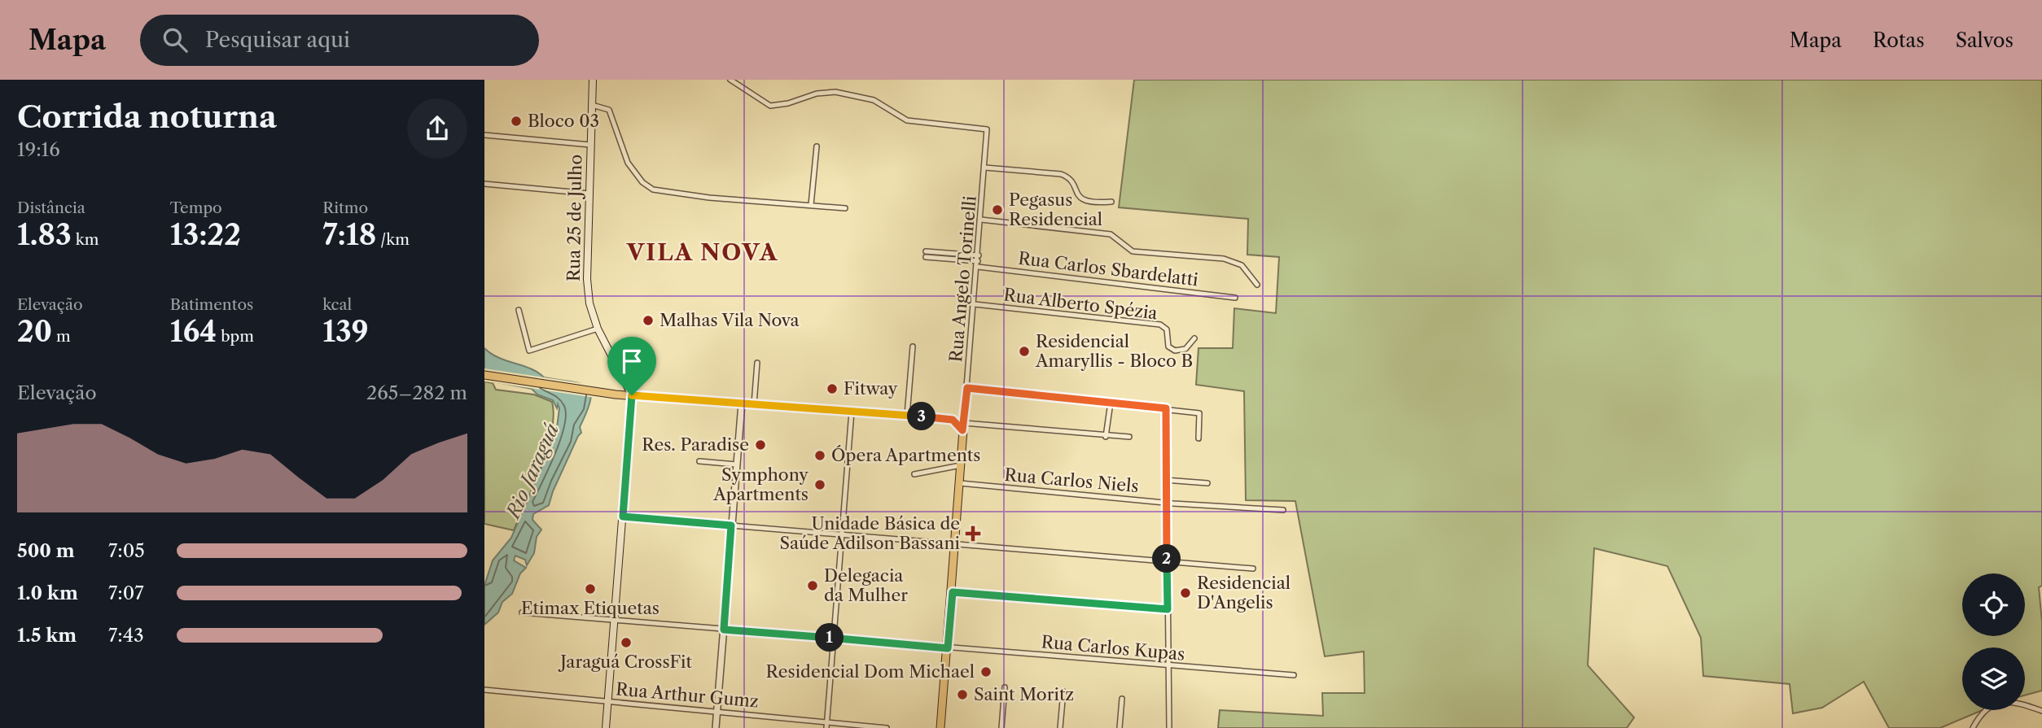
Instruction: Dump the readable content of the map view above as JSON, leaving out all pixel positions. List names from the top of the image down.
{
  "streets": {
    "main road": ["Rua 25 de Julho"],
    "street": [
      "Rua Carlos Sbardelatti",
      "Rua Angelo Torinelli",
      "Rua Alberto Spézia",
      "Rua Carlos Niels",
      "Rua Carlos Kupas",
      "Rua Arthur Gumz"
    ]
  },
  "crossings": [
    ["Rua Carlos Sbardelatti", "Rua Angelo Torinelli"],
    ["Rua Angelo Torinelli", "Rua Alberto Spézia"]
  ],
  "districts": ["VILA NOVA"],
  "water": ["Rio Jaraguá"],
  "places": {
    "other": [
      "Bloco 03",
      "Pegasus Residencial",
      "Malhas Vila Nova",
      "Residencial Amaryllis - Bloco B",
      "Fitway",
      "Res. Paradise",
      "Ópera Apartments",
      "Symphony Apartments",
      "Delegacia da Mulher",
      "Etimax Etiquetas",
      "Residencial D'Angelis",
      "Jaraguá CrossFit",
      "Residencial Dom Michael",
      "Saint Moritz"
    ],
    "health": ["Unidade Básica de Saúde Adilson Bassani"]
  },
  "page": {
    "header": "Mapa",
    "search": "Pesquisar aqui",
    "nav": ["Mapa", "Rotas", "Salvos"],
    "heading": ["Corrida noturna", "19:16"],
    "stats": [
      ["Distância", "1.83 km"],
      ["Tempo", "13:22"],
      ["Ritmo", "7:18 /km"],
      ["Elevação", "20 m"],
      ["Batimentos", "164 bpm"],
      ["kcal", "139"]
    ],
    "chart": ["Elevação", "265–282 m"],
    "pins": ["3", "2", "1"],
    "list": [
      {
        "name": "500 m",
        "note": "7:05"
      },
      {
        "name": "1.0 km",
        "note": "7:07"
      },
      {
        "name": "1.5 km",
        "note": "7:43"
      }
    ]
  }
}
